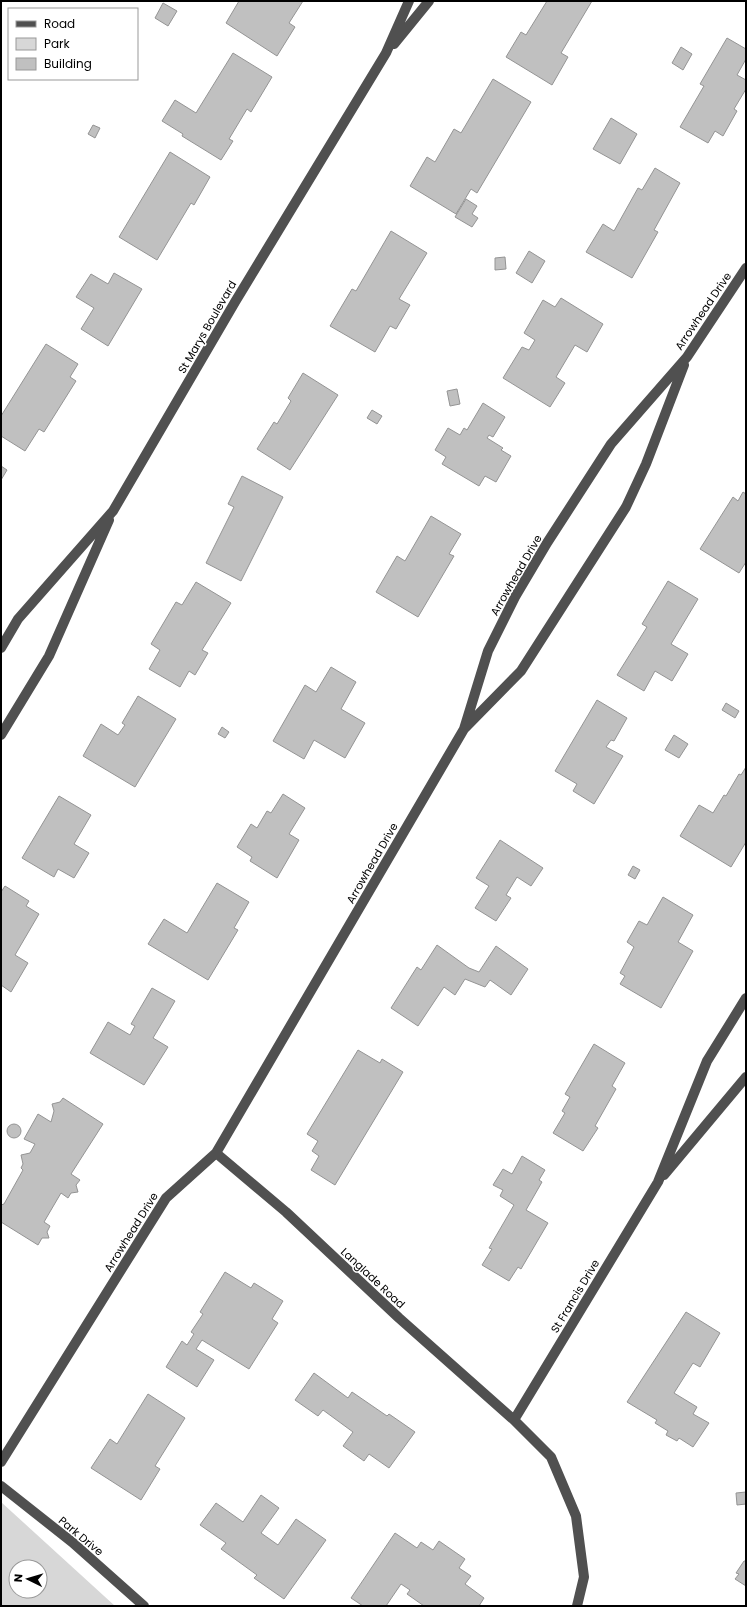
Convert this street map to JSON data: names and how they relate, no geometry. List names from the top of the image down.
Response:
{
  "streets": {
    "street": [
      "Arrowhead Drive",
      "St Marys Boulevard",
      "Langlade Road",
      "St Francis Drive",
      "Park Drive"
    ]
  },
  "crossings": [
    ["Arrowhead Drive", "Langlade Road"],
    ["Langlade Road", "St Francis Drive"]
  ],
  "legend": ["Road", "Park", "Building"],
  "north": "left"
}
